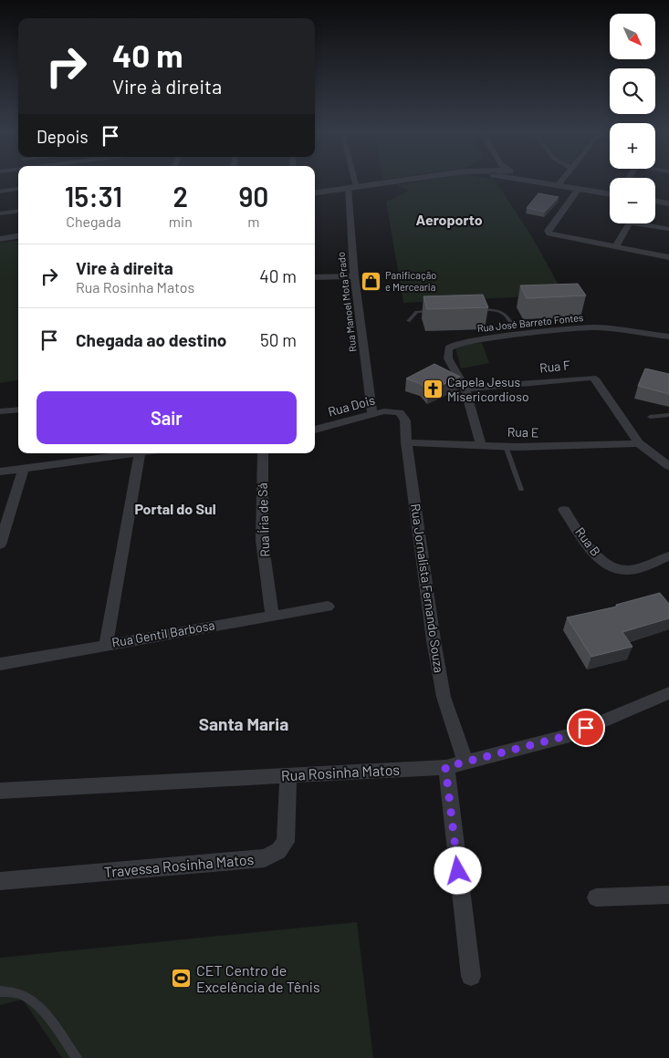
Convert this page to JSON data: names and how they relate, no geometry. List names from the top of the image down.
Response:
{
  "streets": {
    "street": [
      "Rua Manoel Mota Prado",
      "Rua José Barreto Fontes",
      "Rua F",
      "Rua Dois",
      "Rua E",
      "Rua Íria de Sá",
      "Rua B",
      "Rua Jornalista Fernando Souza",
      "Rua Gentil Barbosa",
      "Rua Rosinha Matos",
      "Travessa Rosinha Matos"
    ]
  },
  "crossings": [
    ["Rua Manoel Mota Prado", "Rua Dois"],
    ["Rua F", "Rua E"],
    ["Rua Dois", "Rua Jornalista Fernando Souza"],
    ["Rua E", "Rua Jornalista Fernando Souza"],
    ["Rua Íria de Sá", "Rua Gentil Barbosa"],
    ["Rua Jornalista Fernando Souza", "Rua Rosinha Matos"],
    ["Rua Rosinha Matos", "Travessa Rosinha Matos"]
  ],
  "districts": ["Aeroporto", "Portal do Sul", "Santa Maria"],
  "places": {
    "shop": ["Panificação e Mercearia"],
    "church": ["Capela Jesus Misericordioso"],
    "sports": ["CET Centro de Excelência de Tênis"]
  },
  "north": "bottom right",
  "page": {
    "map_buttons": ["+", "−"],
    "turn": ["40 m", "Vire à direita"],
    "then": "Depois",
    "eta": [
      "15:31",
      "Chegada",
      "2",
      "min",
      "90",
      "m"
    ],
    "list": [
      {
        "name": "Vire à direita",
        "note": "Rua Rosinha Matos",
        "value": "40 m"
      },
      {
        "name": "Chegada ao destino",
        "value": "50 m"
      }
    ],
    "buttons": "Sair"
  }
}
